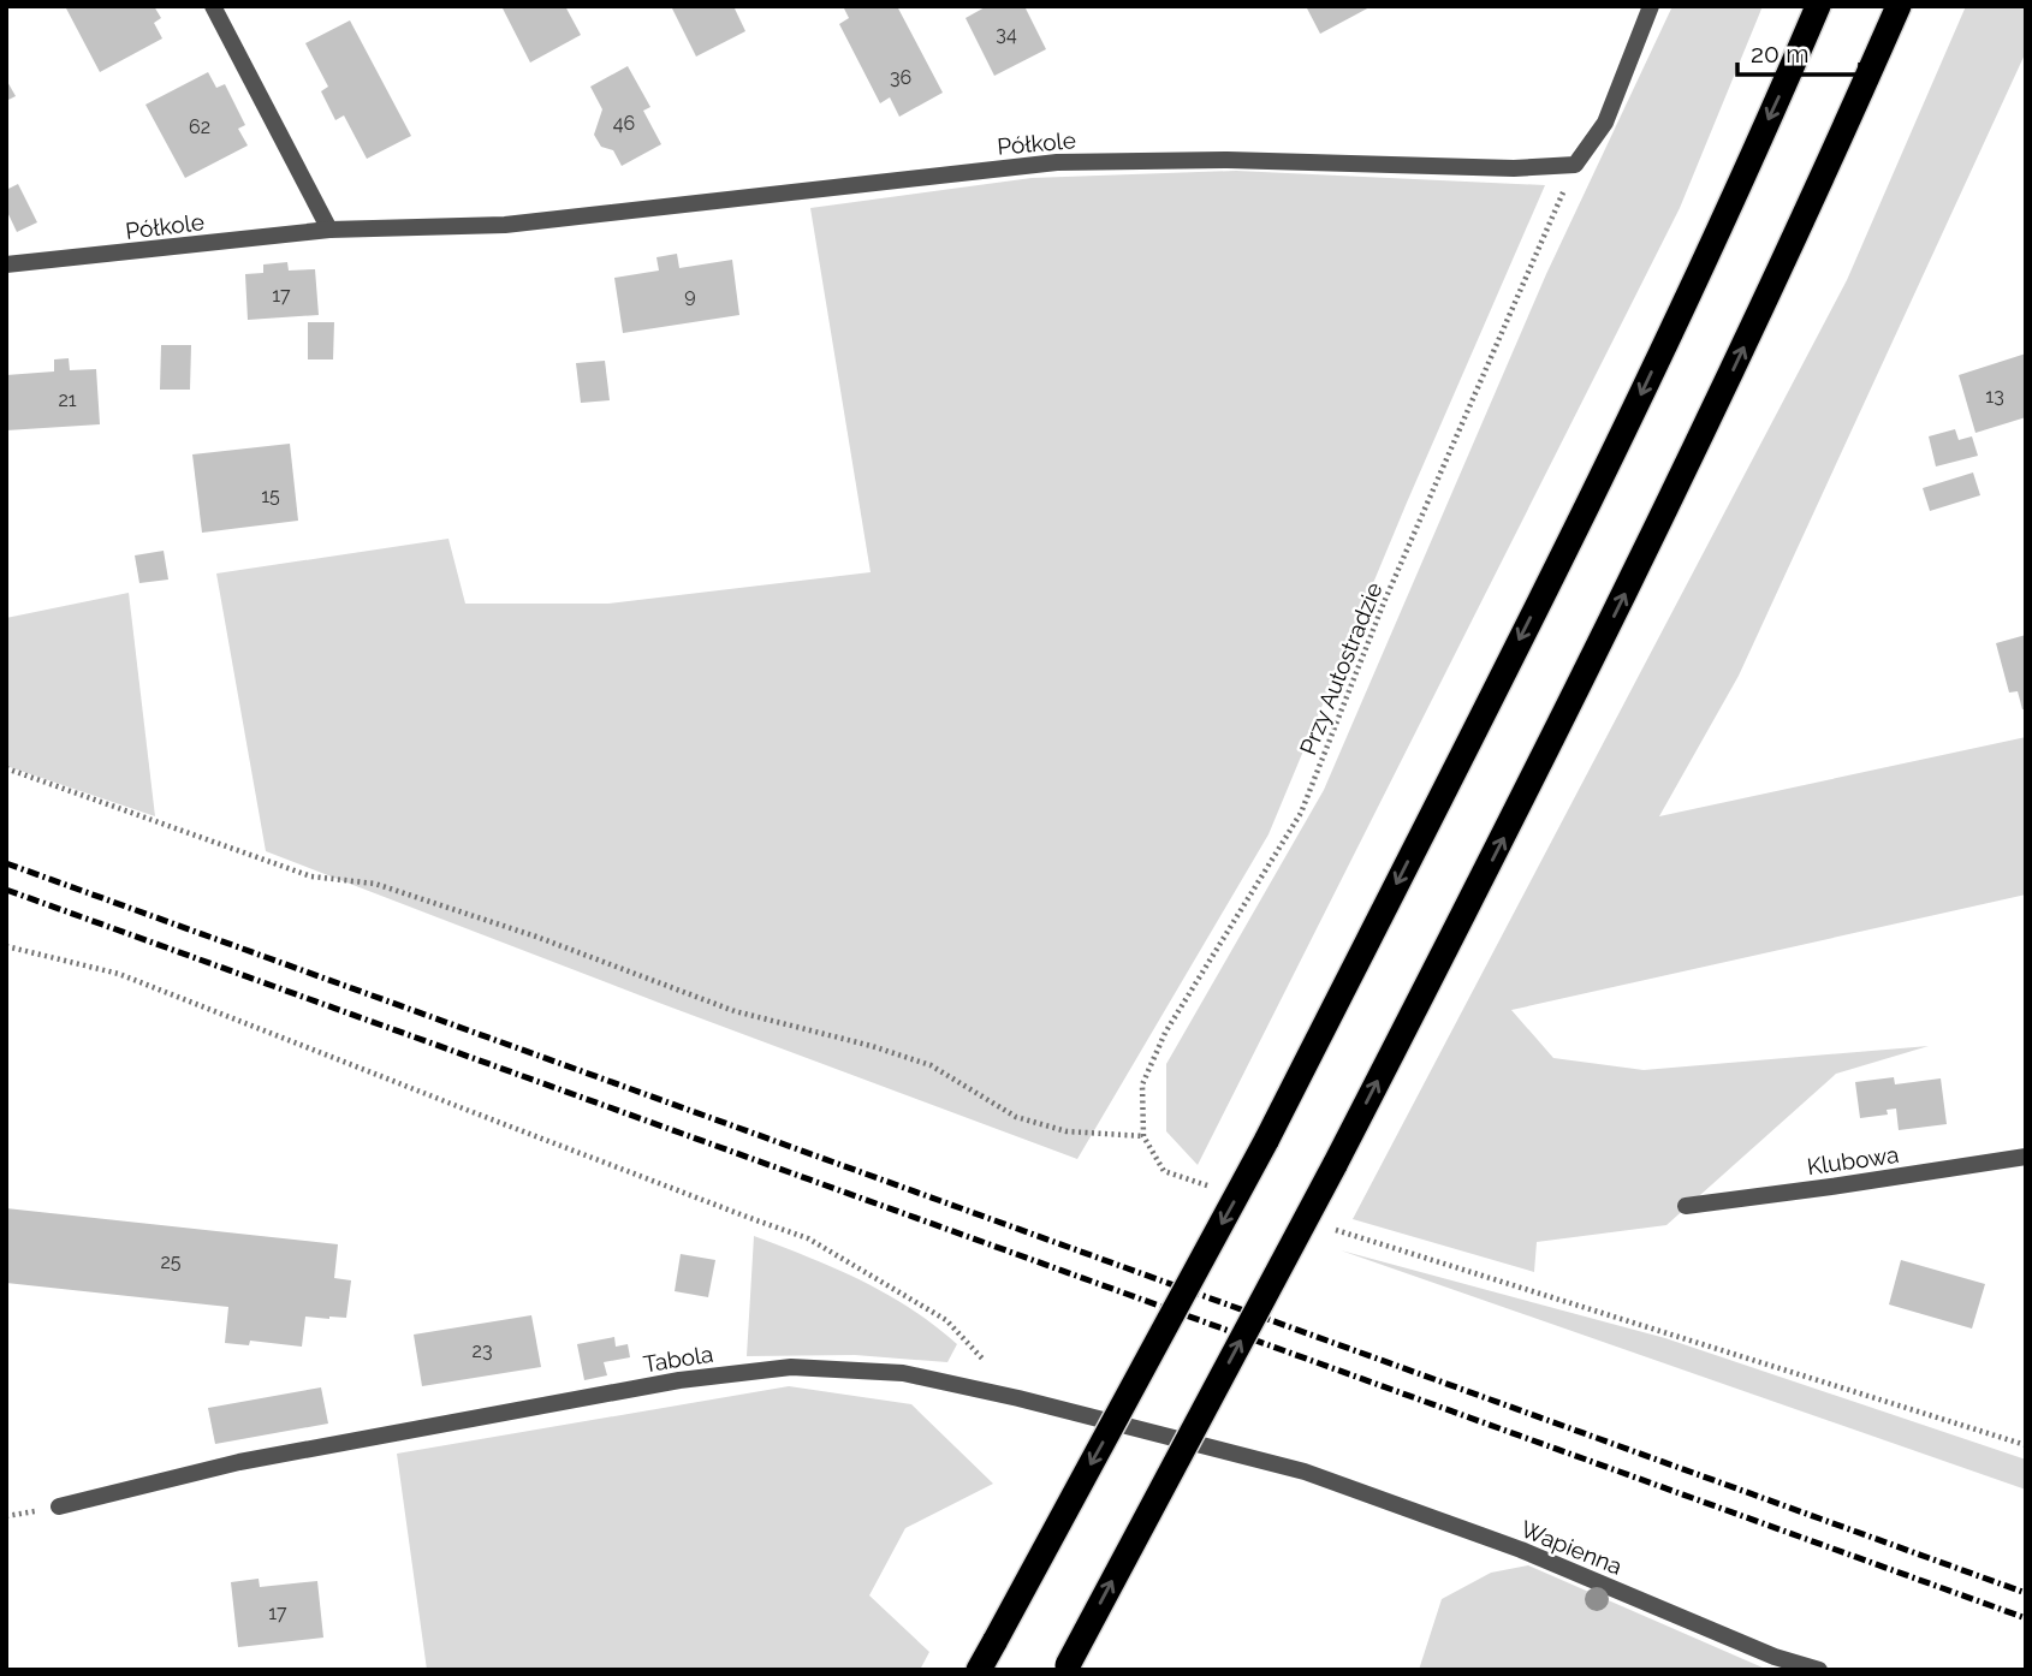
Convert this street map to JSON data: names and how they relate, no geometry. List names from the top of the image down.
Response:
{
  "streets": {
    "street": [
      "Półkole",
      "Klubowa",
      "Tabola",
      "Wapienna"
    ],
    "path": ["Przy Autostradzie"]
  },
  "crossings": [
    ["Półkole", "Przy Autostradzie"],
    ["Tabola", "Wapienna"]
  ],
  "house_numbers": [
    "34",
    "36",
    "46",
    "62",
    "17",
    "9",
    "13",
    "21",
    "15",
    "25",
    "23",
    "17"
  ],
  "scale_bar": "20 m"
}
